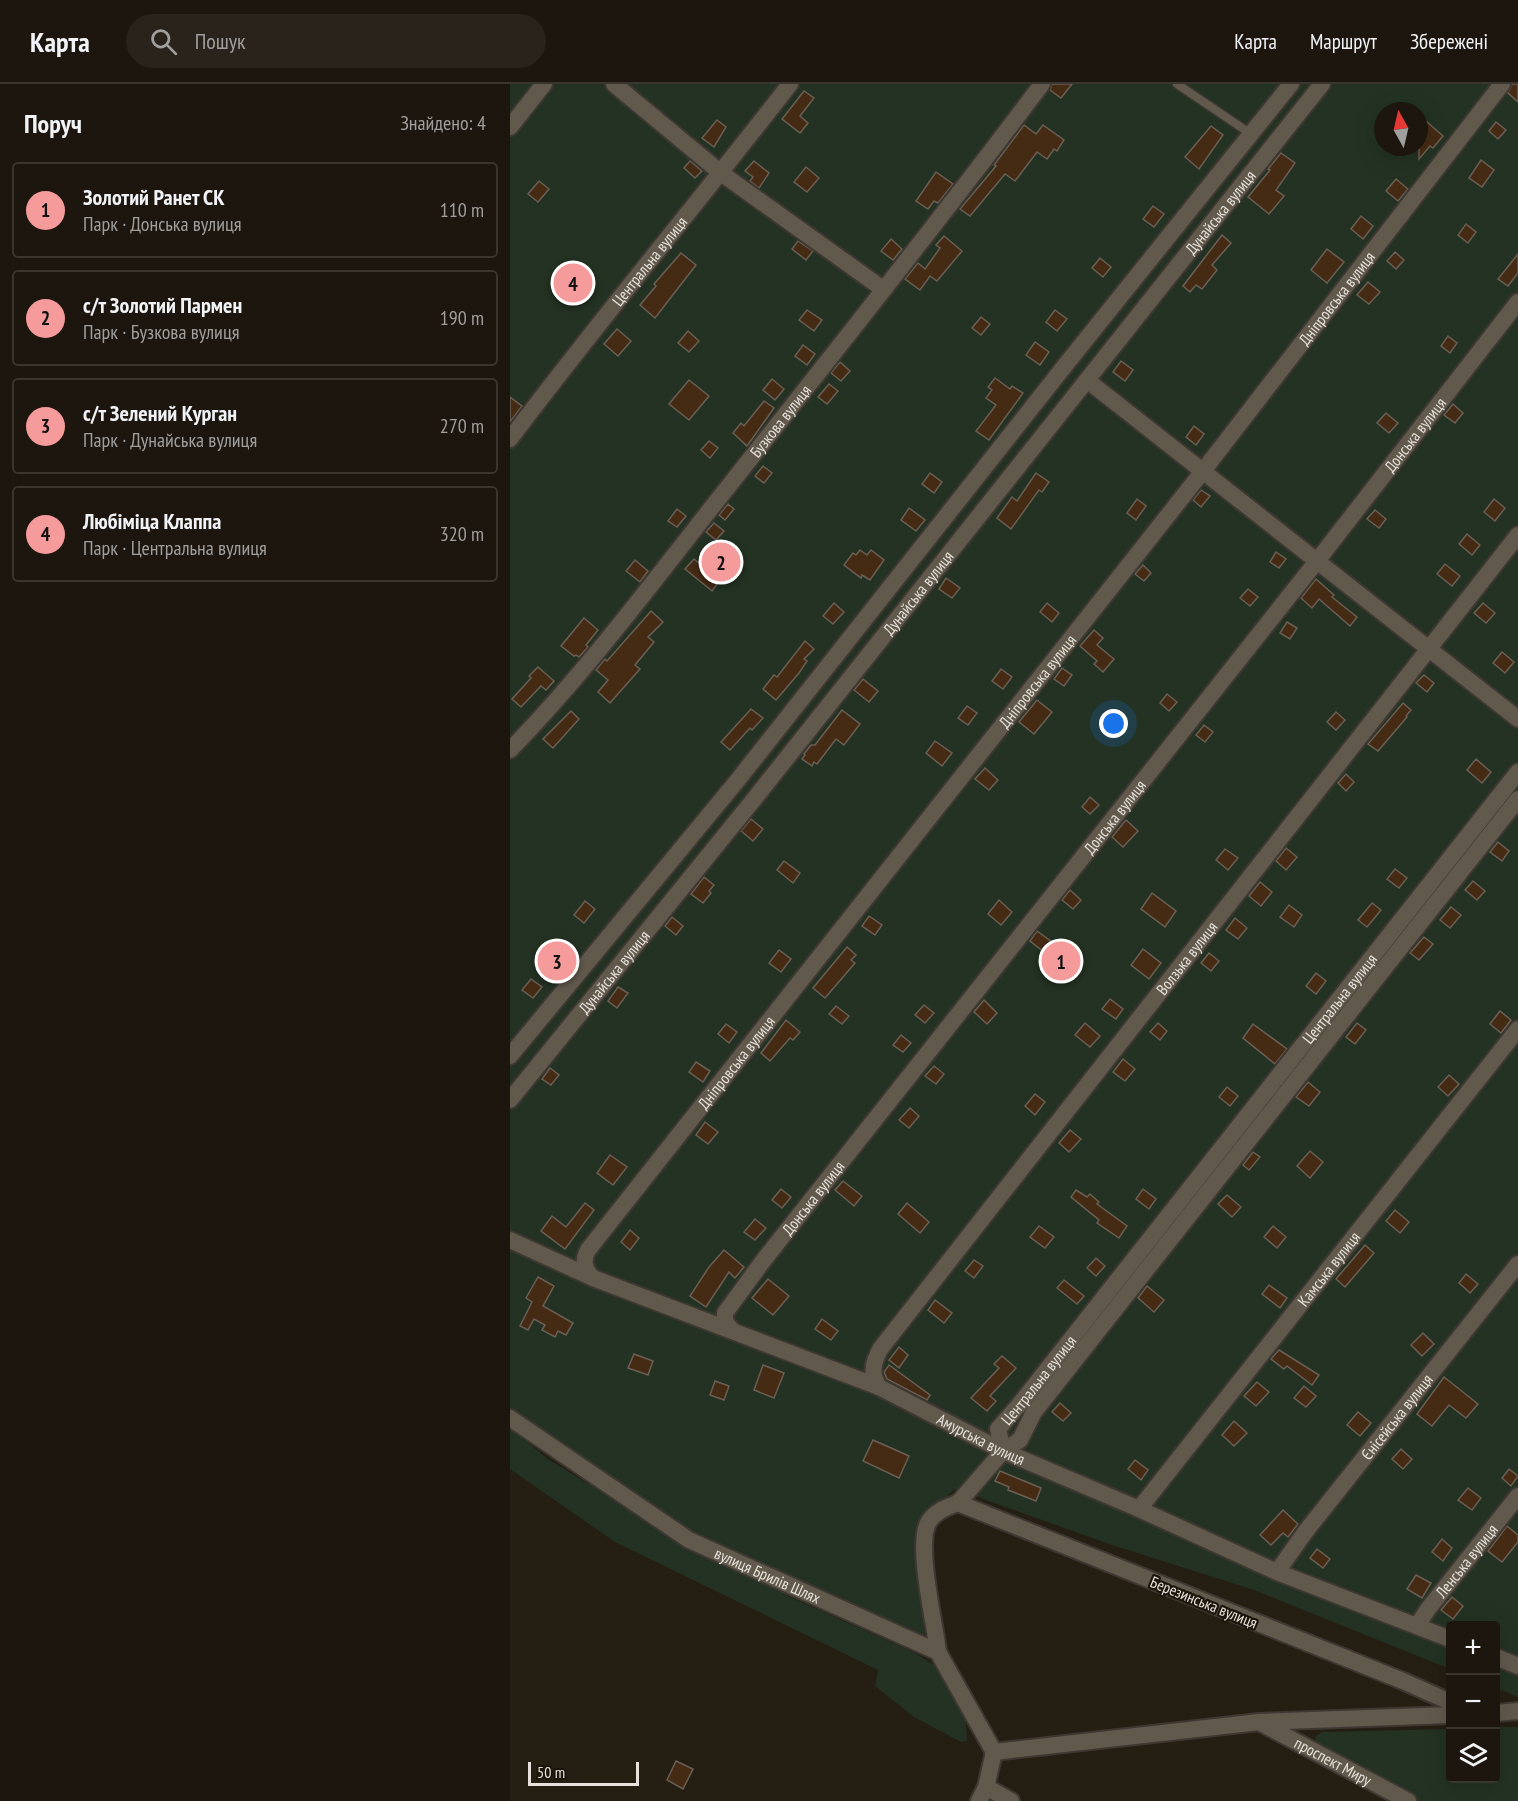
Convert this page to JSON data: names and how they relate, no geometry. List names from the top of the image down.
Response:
{
  "streets": {
    "street": [
      "Дунайська вулиця",
      "Центральна вулиця",
      "Дніпровська вулиця",
      "Бузкова вулиця",
      "Донська вулиця",
      "Волзька вулиця",
      "Камська вулиця",
      "Єнісейська вулиця",
      "Амурська вулиця",
      "Ленська вулиця",
      "вулиця Брилів Шлях",
      "Березинська вулиця",
      "проспект Миру"
    ]
  },
  "crossings": [
    ["Центральна вулиця", "Амурська вулиця"],
    ["Дніпровська вулиця", "Амурська вулиця"],
    ["Донська вулиця", "Амурська вулиця"],
    ["Волзька вулиця", "Амурська вулиця"],
    ["Камська вулиця", "Амурська вулиця"],
    ["Єнісейська вулиця", "Амурська вулиця"],
    ["Амурська вулиця", "Ленська вулиця"]
  ],
  "scale_bar": "50 m",
  "north": "top",
  "page": {
    "header": "Карта",
    "search": "Пошук",
    "nav": ["Карта", "Маршрут", "Збережені"],
    "heading": ["Поруч", "Знайдено: 4"],
    "list": [
      {
        "mark": "1",
        "name": "Золотий Ранет СК",
        "note": "Парк · Донська вулиця",
        "value": "110 m"
      },
      {
        "mark": "2",
        "name": "с/т Золотий Пармен",
        "note": "Парк · Бузкова вулиця",
        "value": "190 m"
      },
      {
        "mark": "3",
        "name": "с/т Зелений Курган",
        "note": "Парк · Дунайська вулиця",
        "value": "270 m"
      },
      {
        "mark": "4",
        "name": "Любіміца Клаппа",
        "note": "Парк · Центральна вулиця",
        "value": "320 m"
      }
    ],
    "pins": [
      "4",
      "2",
      "1",
      "3"
    ],
    "map_buttons": ["+", "−"],
    "scale": "50 m"
  }
}
